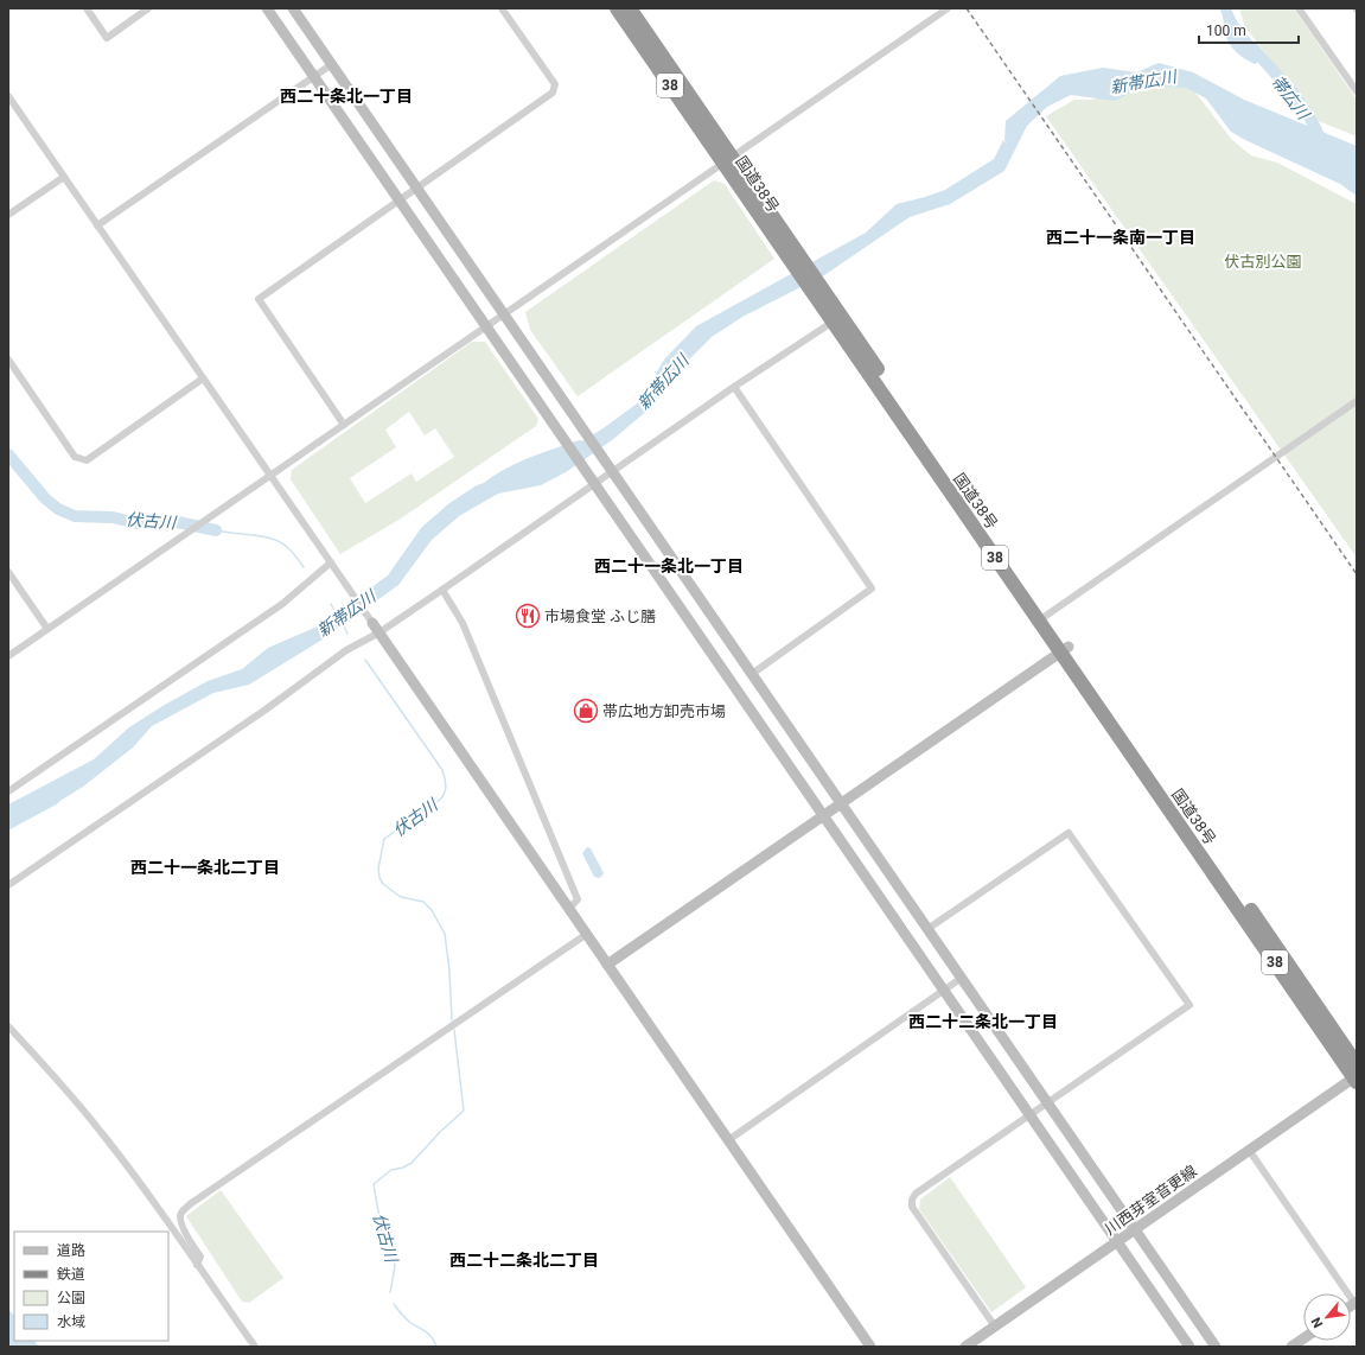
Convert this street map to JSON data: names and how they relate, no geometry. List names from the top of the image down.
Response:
{
  "streets": {
    "highway": ["38", "国道38号"],
    "street": ["川西芽室音更線"]
  },
  "crossings": [
    ["国道38号", "川西芽室音更線"]
  ],
  "districts": [
    "西二十条北一丁目",
    "西二十一条南一丁目",
    "西二十一条北一丁目",
    "西二十一条北二丁目",
    "西二十二条北一丁目",
    "西二十二条北二丁目"
  ],
  "water": ["新帯広川", "帯広川", "伏古川"],
  "parks": ["伏古別公園"],
  "places": {
    "restaurant": ["市場食堂 ふじ膳"],
    "shop": ["帯広地方卸売市場"]
  },
  "legend": [
    "道路",
    "鉄道",
    "公園",
    "水域"
  ],
  "scale_bar": "100 m",
  "north": "bottom left"
}
